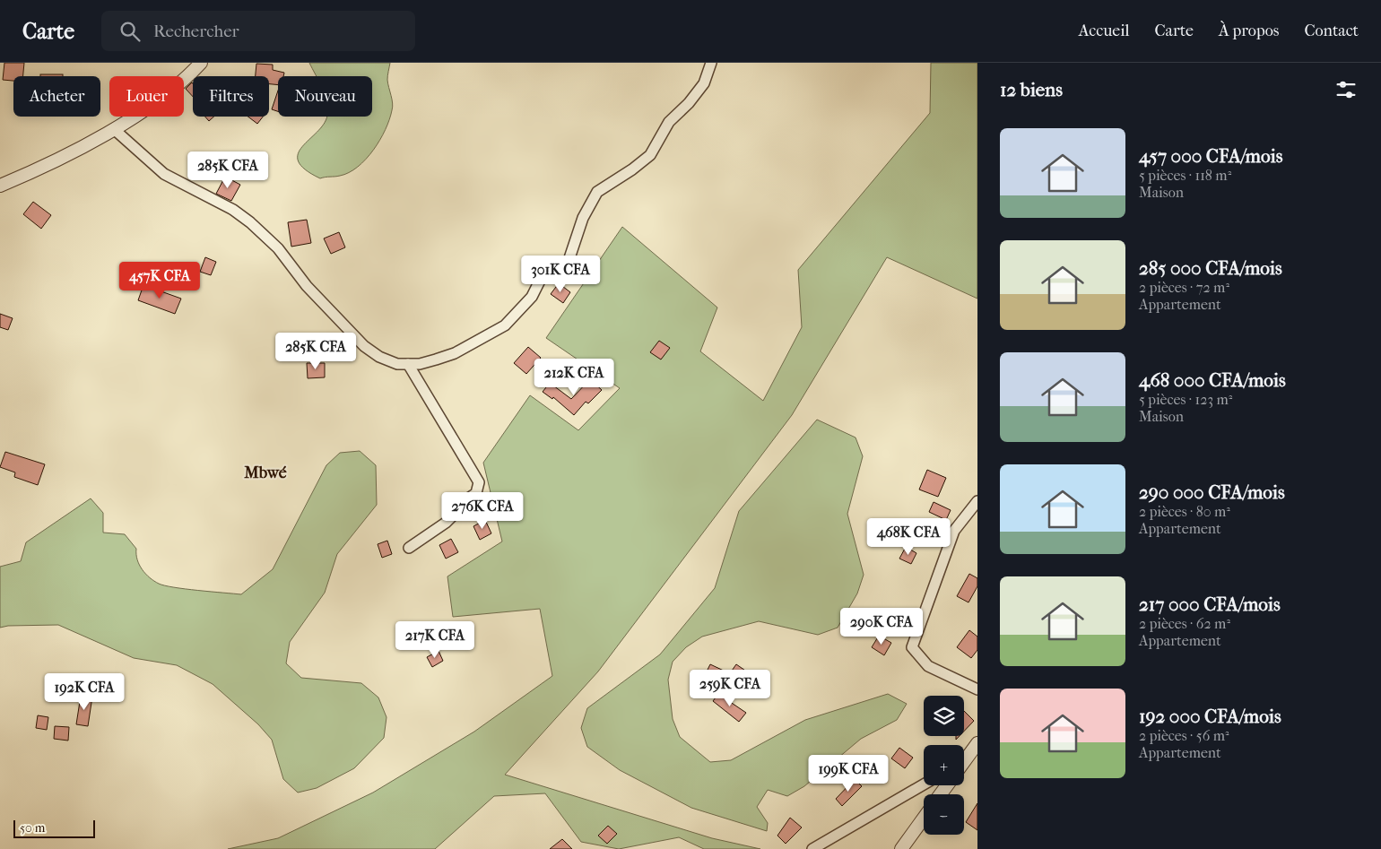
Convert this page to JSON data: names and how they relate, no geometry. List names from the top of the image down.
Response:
{
  "districts": ["Mbwé"],
  "scale_bar": "50 m",
  "page": {
    "header": "Carte",
    "search": "Rechercher",
    "nav": [
      "Accueil",
      "Carte",
      "À propos",
      "Contact"
    ],
    "heading": "12 biens",
    "chip": [
      "Acheter",
      "Louer",
      "Filtres",
      "Nouveau"
    ],
    "list": [
      {
        "name": "457 000 CFA/mois",
        "note": "5 pièces · 118 m² · Maison"
      },
      {
        "name": "285 000 CFA/mois",
        "note": "2 pièces · 72 m² · Appartement"
      },
      {
        "name": "468 000 CFA/mois",
        "note": "5 pièces · 123 m² · Maison"
      },
      {
        "name": "290 000 CFA/mois",
        "note": "2 pièces · 80 m² · Appartement"
      },
      {
        "name": "217 000 CFA/mois",
        "note": "2 pièces · 62 m² · Appartement"
      },
      {
        "name": "192 000 CFA/mois",
        "note": "2 pièces · 56 m² · Appartement"
      }
    ],
    "price": [
      "285K CFA",
      "301K CFA",
      "457K CFA",
      "285K CFA",
      "212K CFA",
      "276K CFA",
      "468K CFA",
      "290K CFA",
      "217K CFA",
      "259K CFA",
      "192K CFA",
      "199K CFA"
    ],
    "map_buttons": ["+", "−"],
    "scale": "50 m"
  }
}
